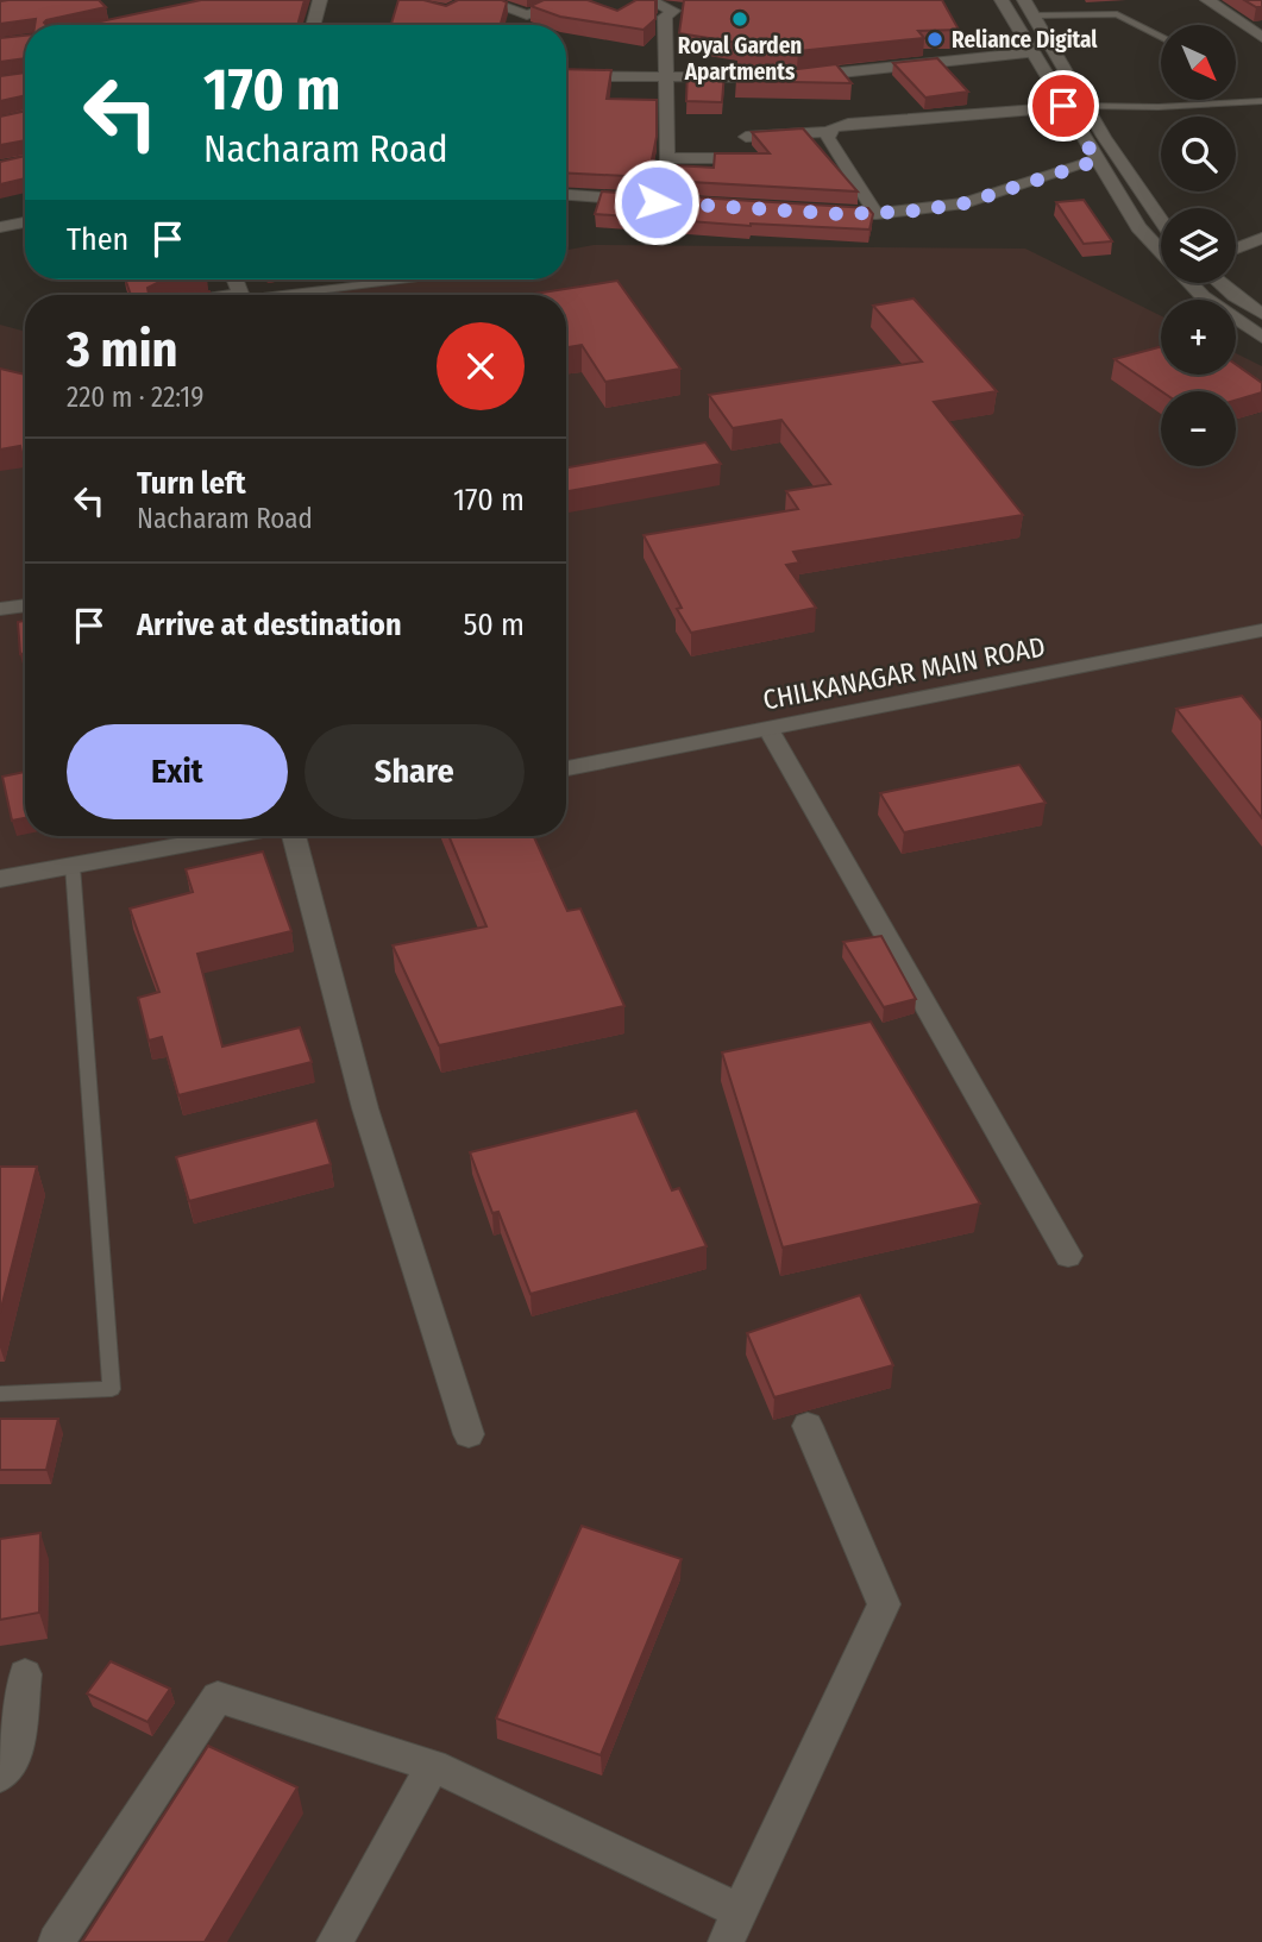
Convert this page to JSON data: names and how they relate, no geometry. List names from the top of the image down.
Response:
{
  "streets": {
    "street": ["CHILKANAGAR MAIN ROAD"]
  },
  "places": ["Royal Garden Apartments", "Reliance Digital"],
  "north": "bottom right",
  "page": {
    "map_buttons": ["+", "−"],
    "turn": ["170 m", "Nacharam Road"],
    "then": "Then",
    "heading": ["3 min", "220 m · 22:19"],
    "list": [
      {
        "name": "Turn left",
        "note": "Nacharam Road",
        "value": "170 m"
      },
      {
        "name": "Arrive at destination",
        "value": "50 m"
      }
    ],
    "buttons": ["Exit", "Share"]
  }
}
